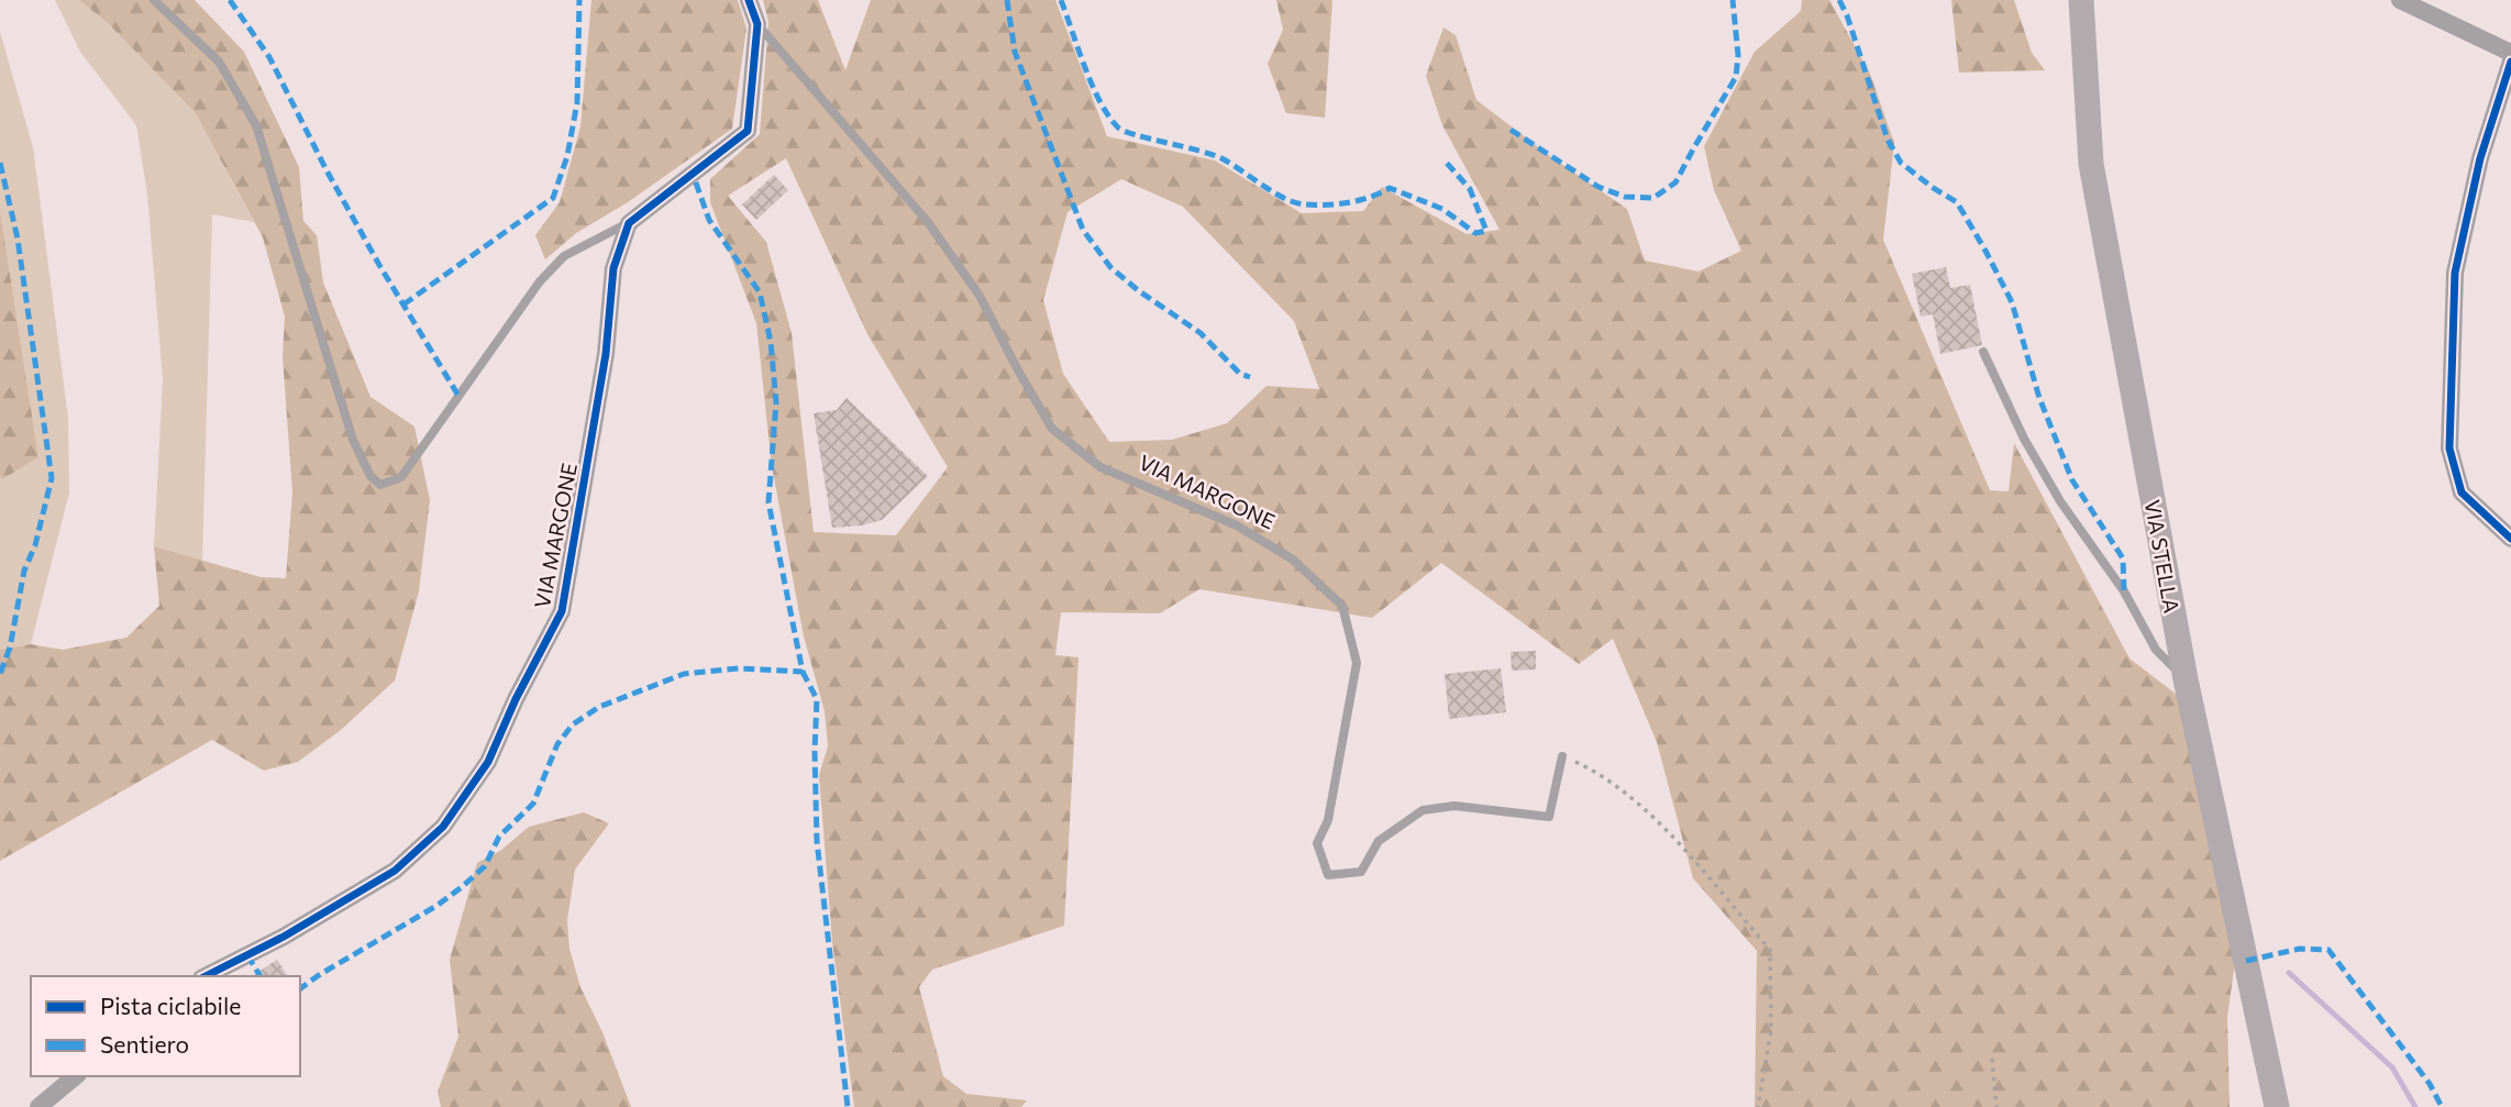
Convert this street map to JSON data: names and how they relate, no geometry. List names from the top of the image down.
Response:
{
  "streets": {
    "main road": ["VIA STELLA"],
    "street": ["VIA MARGONE"]
  },
  "legend": ["Pista ciclabile", "Sentiero"]
}
